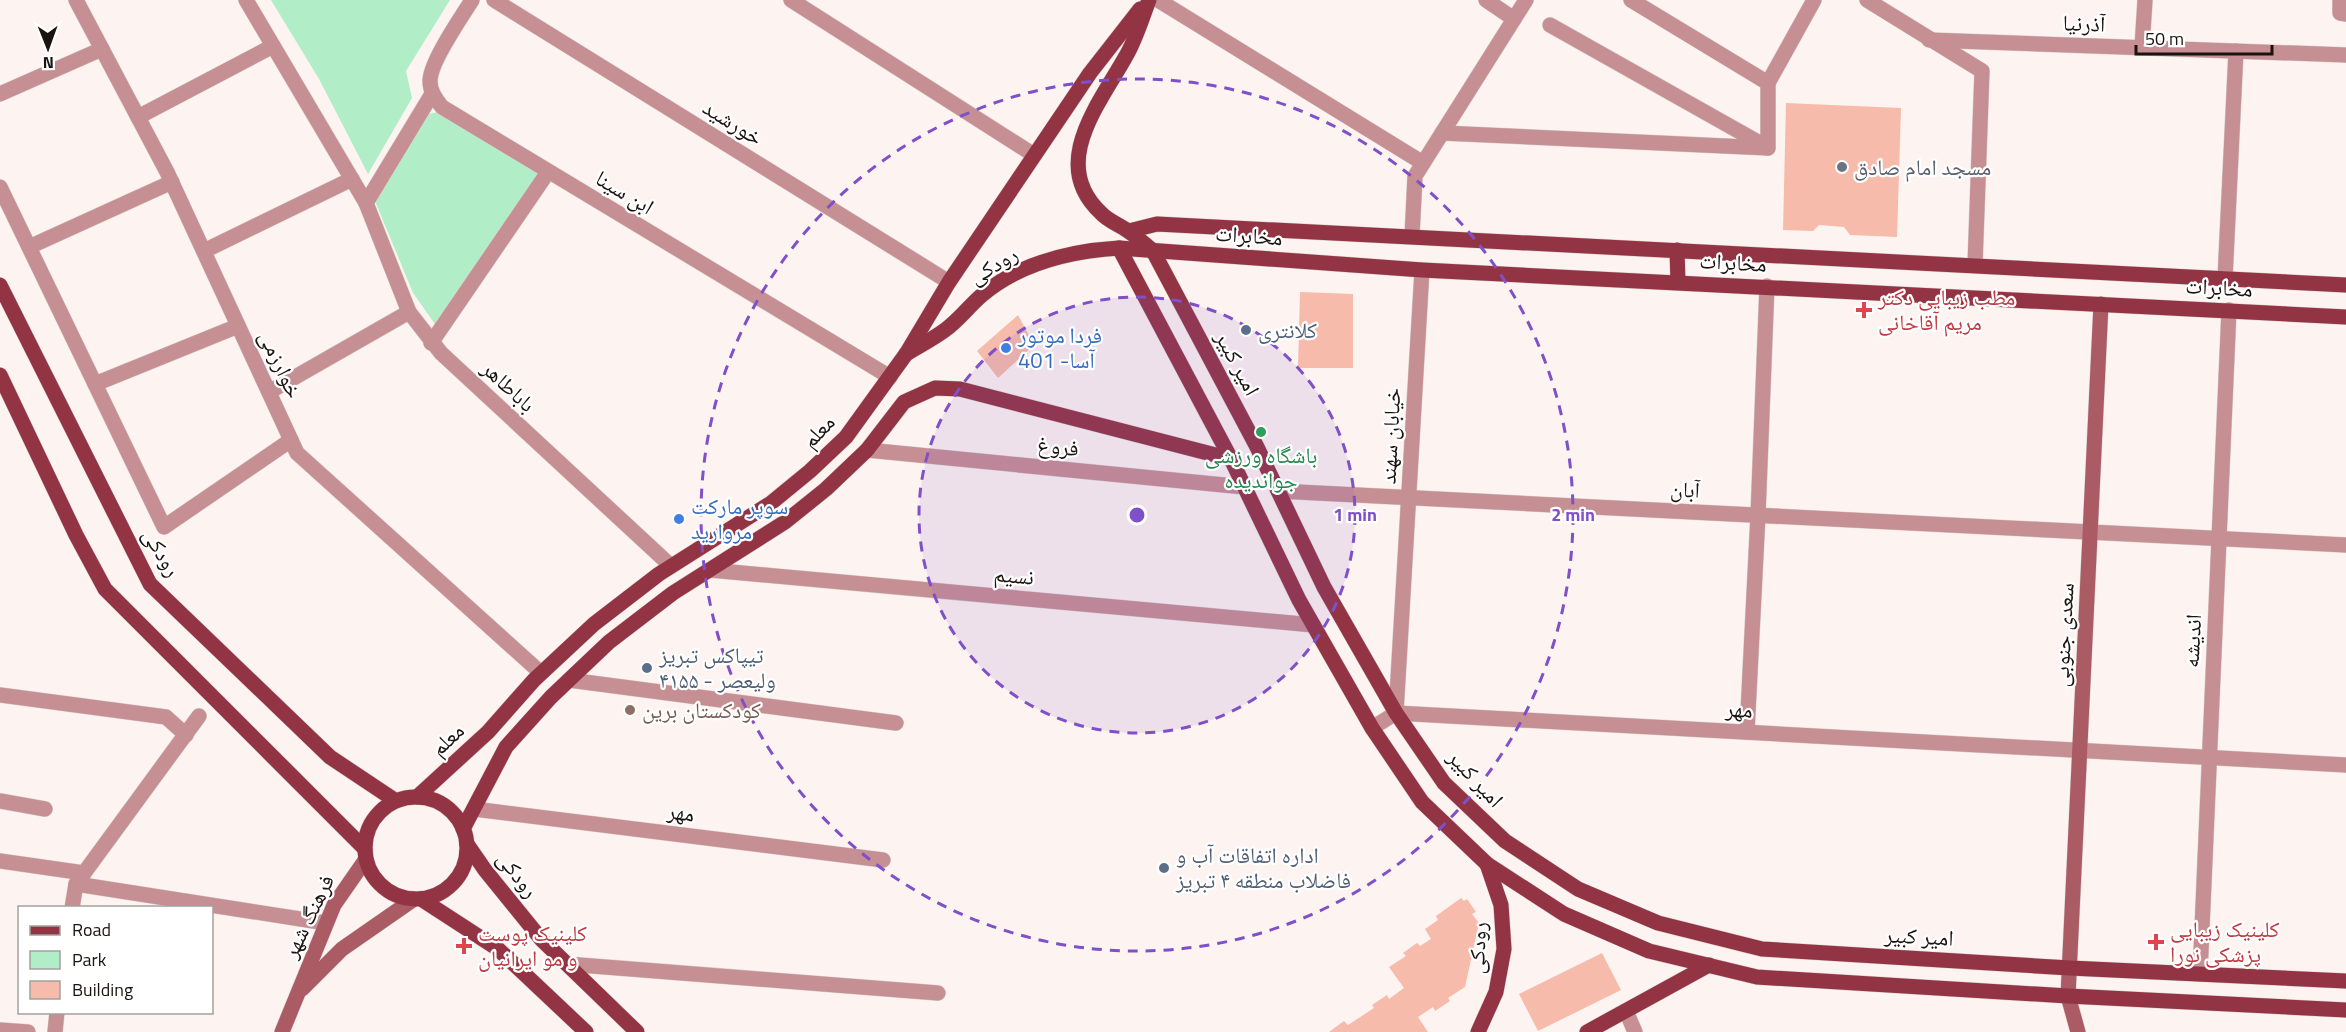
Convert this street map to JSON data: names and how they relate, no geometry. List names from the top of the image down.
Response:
{
  "streets": {
    "main road": [
      "مخابرات",
      "رودکی",
      "امیر کبیر",
      "معلم",
      "سعدى جنوبی",
      "رودکى",
      "فرهنگ شهر"
    ],
    "street": [
      "آذرنیا",
      "خورشید",
      "ابن سینا",
      "خوارزمی",
      "باباطاهر",
      "خیابان سهند",
      "فروغ",
      "آبان",
      "نسیم",
      "اندیشه",
      "مهر"
    ]
  },
  "crossings": [
    ["خورشید", "معلم"],
    ["ابن سینا", "معلم"],
    ["مخابرات", "رودکی"],
    ["مخابرات", "امیر کبیر"],
    ["مخابرات", "خیابان سهند"],
    ["مخابرات", "سعدى جنوبی"],
    ["مخابرات", "اندیشه"],
    ["رودکی", "معلم"],
    ["رودکی", "رودکى"],
    ["رودکی", "فرهنگ شهر"],
    ["امیر کبیر", "معلم"],
    ["امیر کبیر", "خیابان سهند"],
    ["امیر کبیر", "آبان"],
    ["امیر کبیر", "سعدى جنوبی"],
    ["امیر کبیر", "اندیشه"],
    ["امیر کبیر", "مهر"],
    ["خوارزمی", "معلم"],
    ["باباطاهر", "معلم"],
    ["معلم", "فروغ"],
    ["معلم", "نسیم"],
    ["معلم", "مهر"],
    ["معلم", "رودکى"],
    ["معلم", "فرهنگ شهر"],
    ["خیابان سهند", "آبان"],
    ["خیابان سهند", "مهر"],
    ["آبان", "سعدى جنوبی"],
    ["آبان", "اندیشه"],
    ["سعدى جنوبی", "مهر"],
    ["اندیشه", "مهر"],
    ["رودکى", "فرهنگ شهر"]
  ],
  "places": {
    "other": [
      "مسجد امام صادق",
      "کلانتری",
      "فردا موتور 401 -آسا",
      "باشگاه ورزشی جواندیده",
      "سوپر مارکت مروارید",
      "تیپاکس تبریز ولیعصر - ۴۱۵۵",
      "کودکستان برین",
      "اداره اتفاقات آب و فاضلاب منطقه ۴ تبریز"
    ],
    "health": ["مطب زیبایی دکتر مریم آقاخانی", "کلینیک زیبایی پزشکی نورا", "کلینیک پوست و مو ایرانیان"]
  },
  "legend": ["Road", "Park", "Building"],
  "scale_bar": "50 m",
  "north": "bottom",
  "rings": ["1 min", "2 min"]
}
